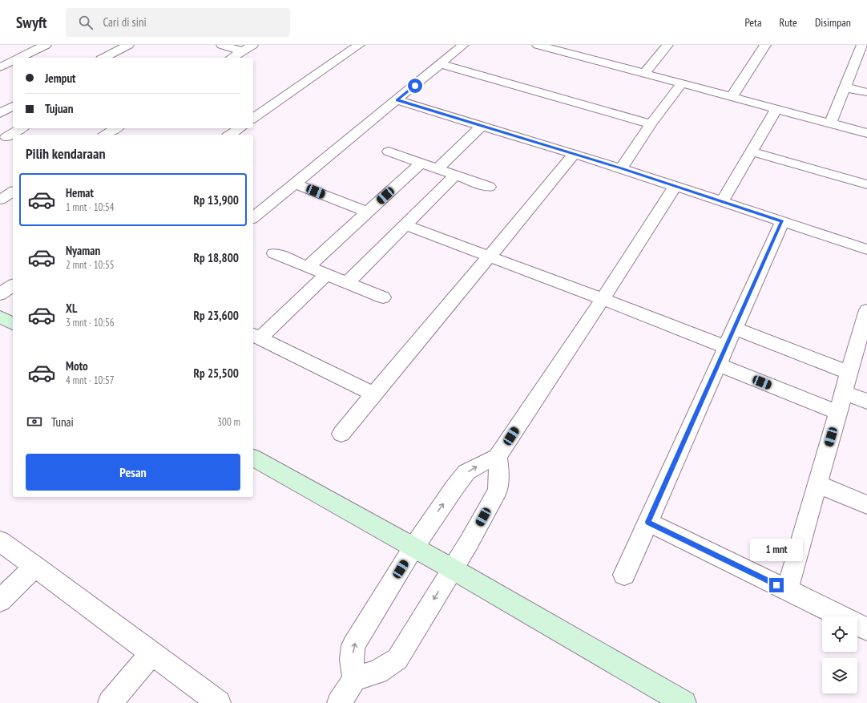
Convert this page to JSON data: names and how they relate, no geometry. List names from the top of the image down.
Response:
{
  "page": {
    "header": "Swyft",
    "search": "Cari di sini",
    "nav": ["Peta", "Rute", "Disimpan"],
    "banner": ["Jemput", "Tujuan"],
    "heading": "Pilih kendaraan",
    "list": [
      {
        "name": "Hemat",
        "note": "1 mnt · 10:54",
        "value": "Rp 13,900"
      },
      {
        "name": "Nyaman",
        "note": "2 mnt · 10:55",
        "value": "Rp 18,800"
      },
      {
        "name": "XL",
        "note": "3 mnt · 10:56",
        "value": "Rp 23,600"
      },
      {
        "name": "Moto",
        "note": "4 mnt · 10:57",
        "value": "Rp 25,500"
      }
    ],
    "pay": ["Tunai", "300 m"],
    "buttons": "Pesan",
    "bubble": "1 mnt"
  }
}
